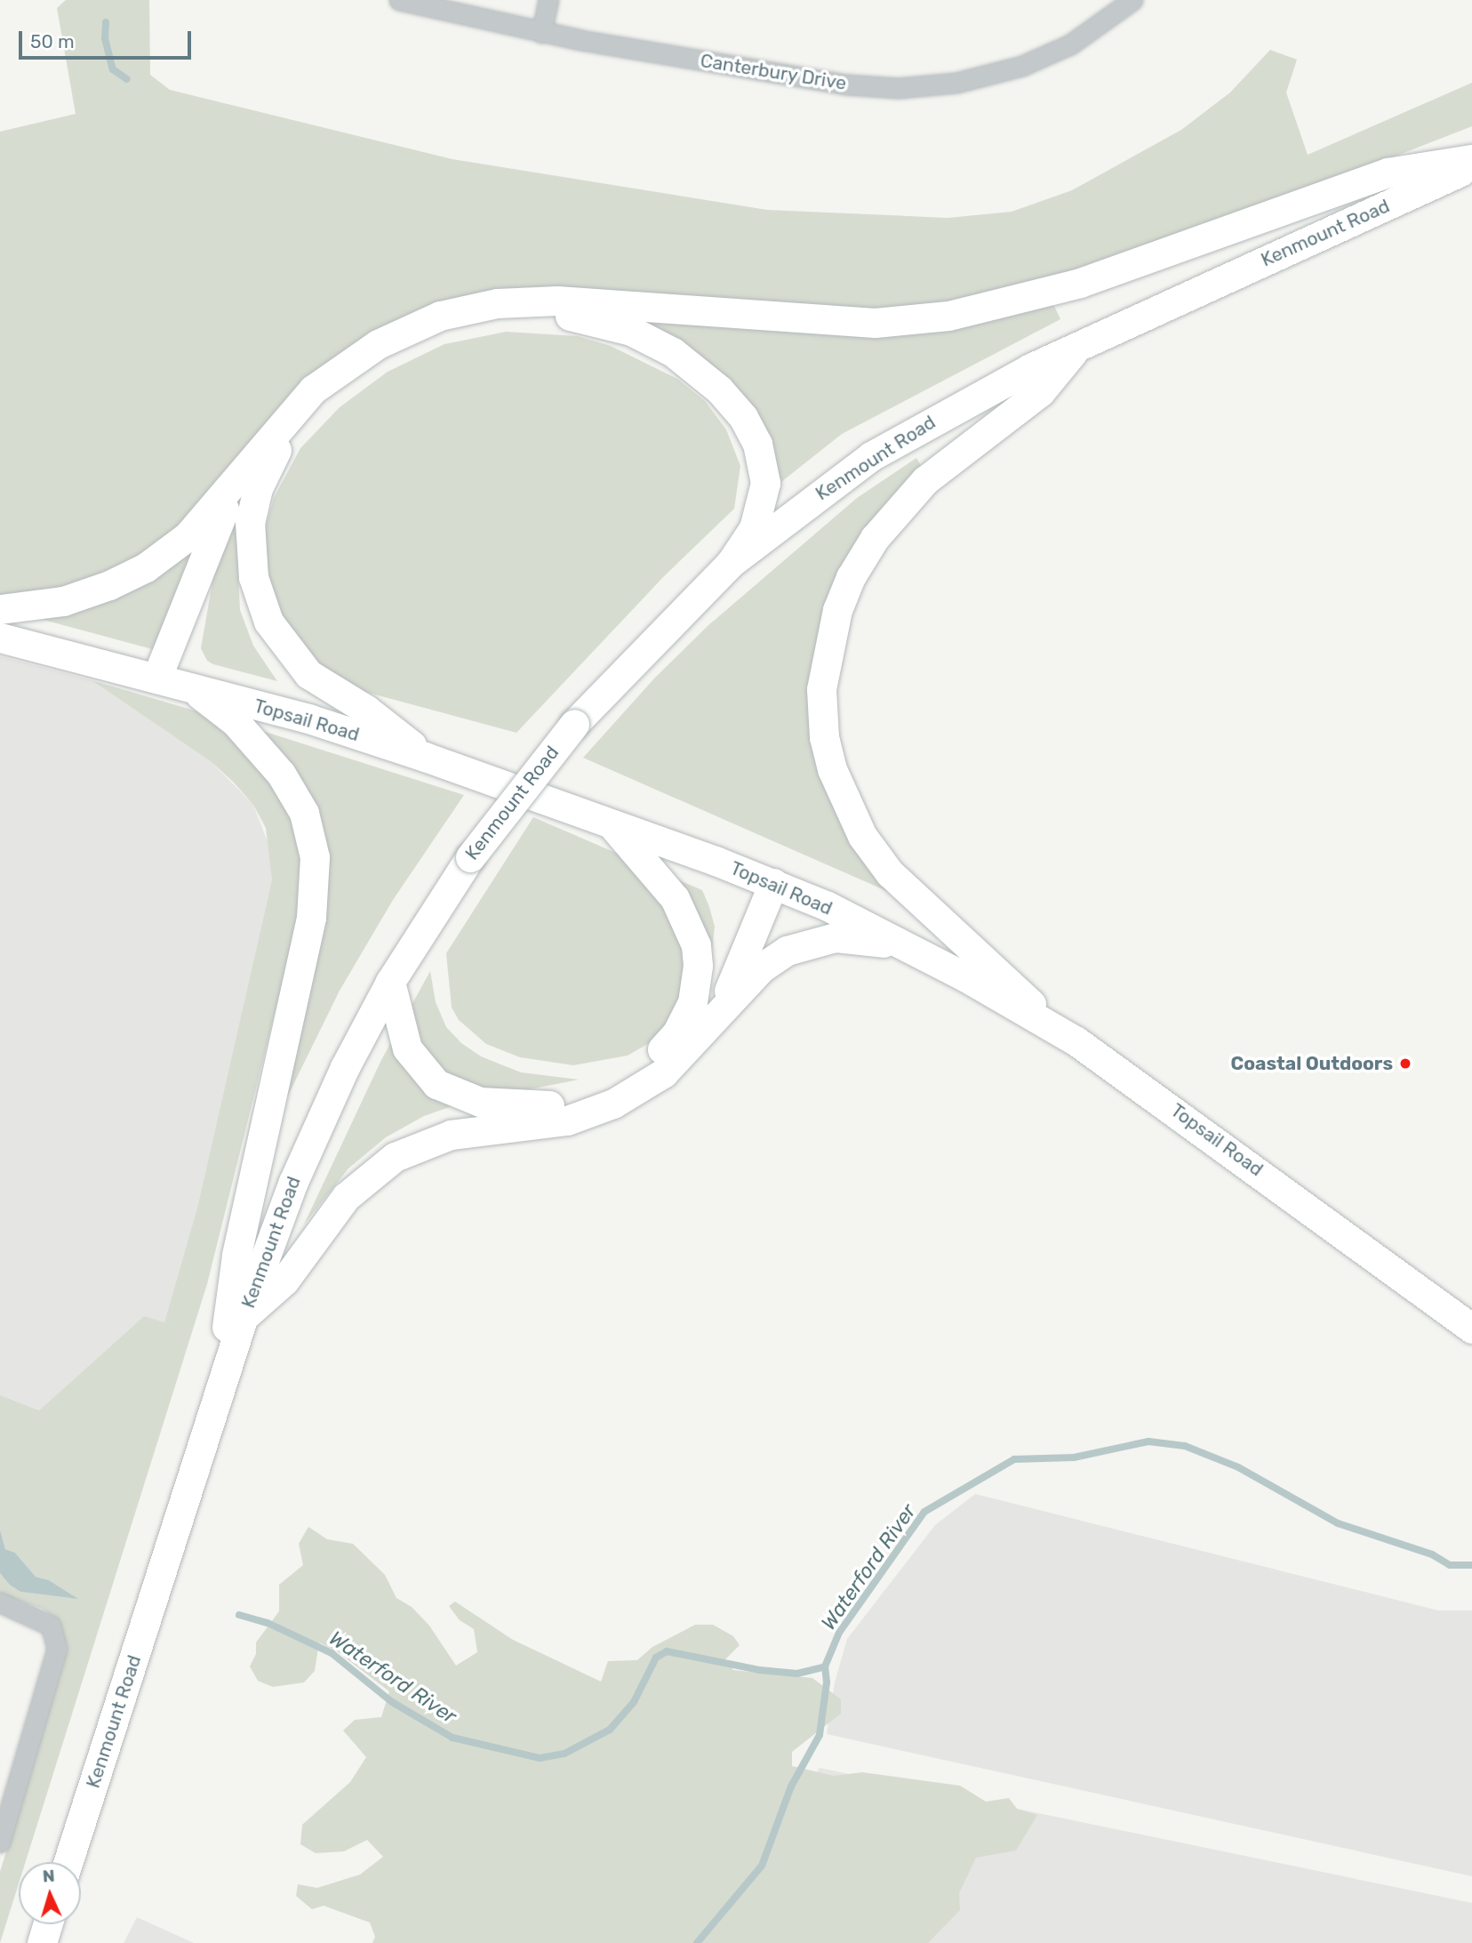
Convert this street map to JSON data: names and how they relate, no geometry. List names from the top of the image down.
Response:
{
  "streets": {
    "main road": ["Kenmount Road", "Topsail Road"],
    "street": ["Canterbury Drive"]
  },
  "water": ["Waterford River"],
  "places": ["Coastal Outdoors"],
  "scale_bar": "50 m",
  "north": "top"
}
